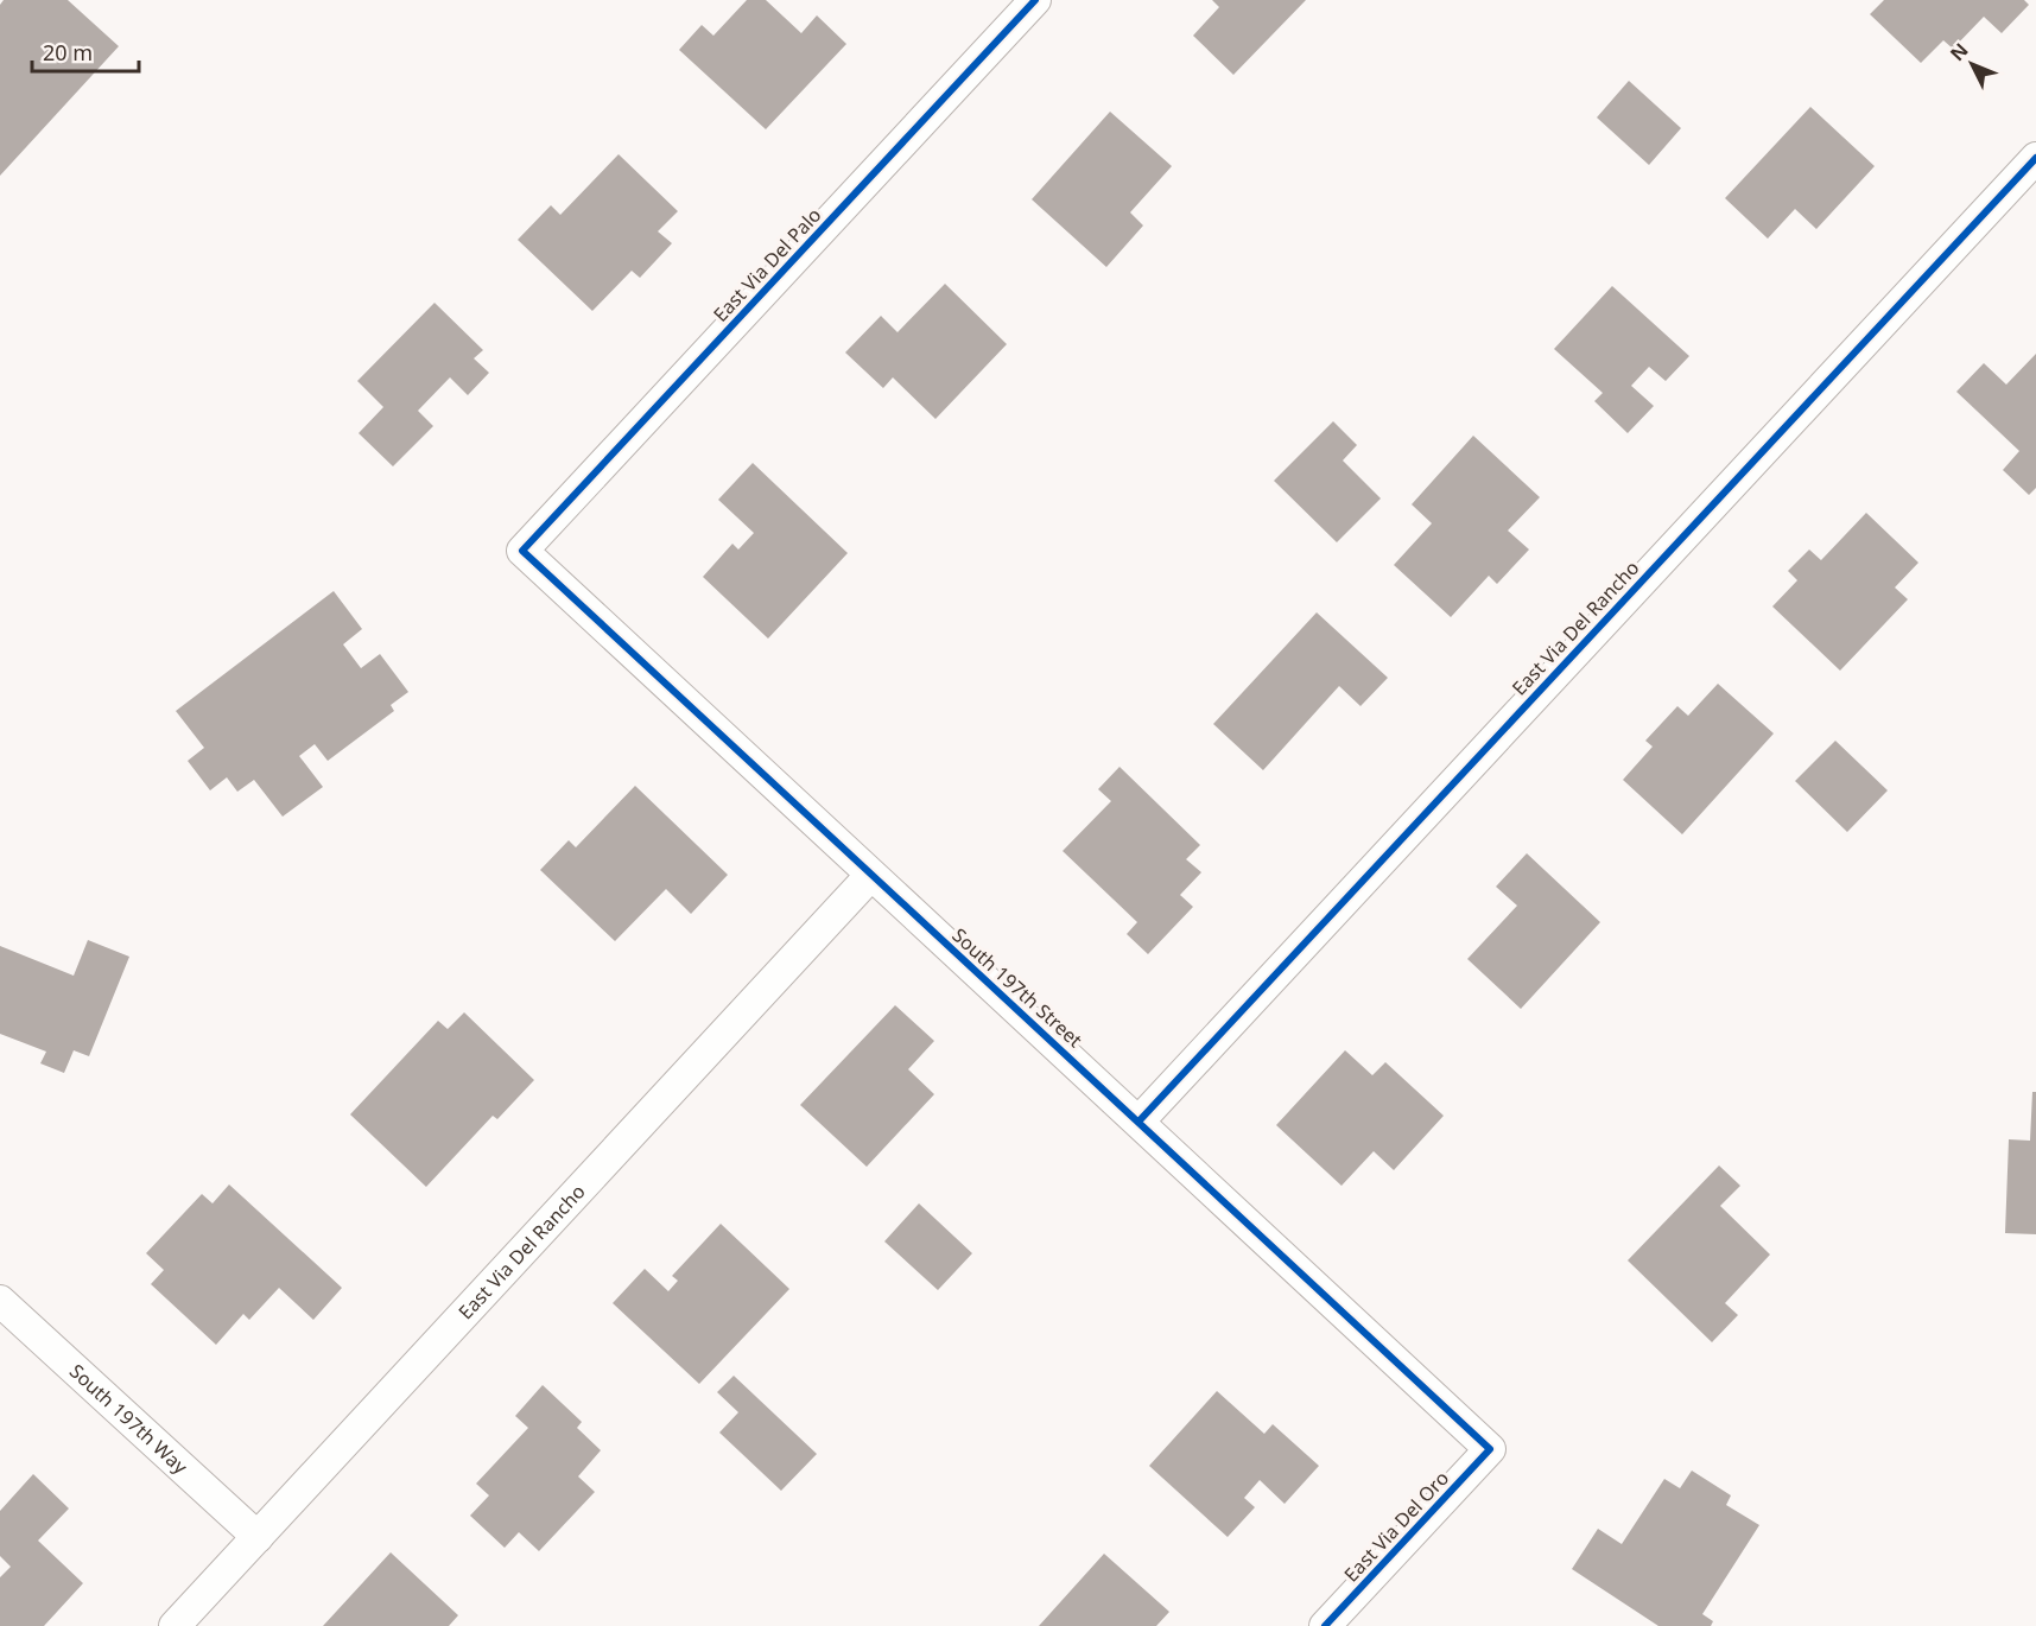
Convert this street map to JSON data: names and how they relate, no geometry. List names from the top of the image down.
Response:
{
  "streets": {
    "street": [
      "East Via Del Palo",
      "East Via Del Rancho",
      "South 197th Street",
      "South 197th Way",
      "East Via Del Oro"
    ]
  },
  "crossings": [
    ["East Via Del Palo", "South 197th Street"],
    ["East Via Del Rancho", "South 197th Street"],
    ["East Via Del Rancho", "South 197th Way"],
    ["South 197th Street", "East Via Del Oro"]
  ],
  "scale_bar": "20 m",
  "north": "top left"
}
